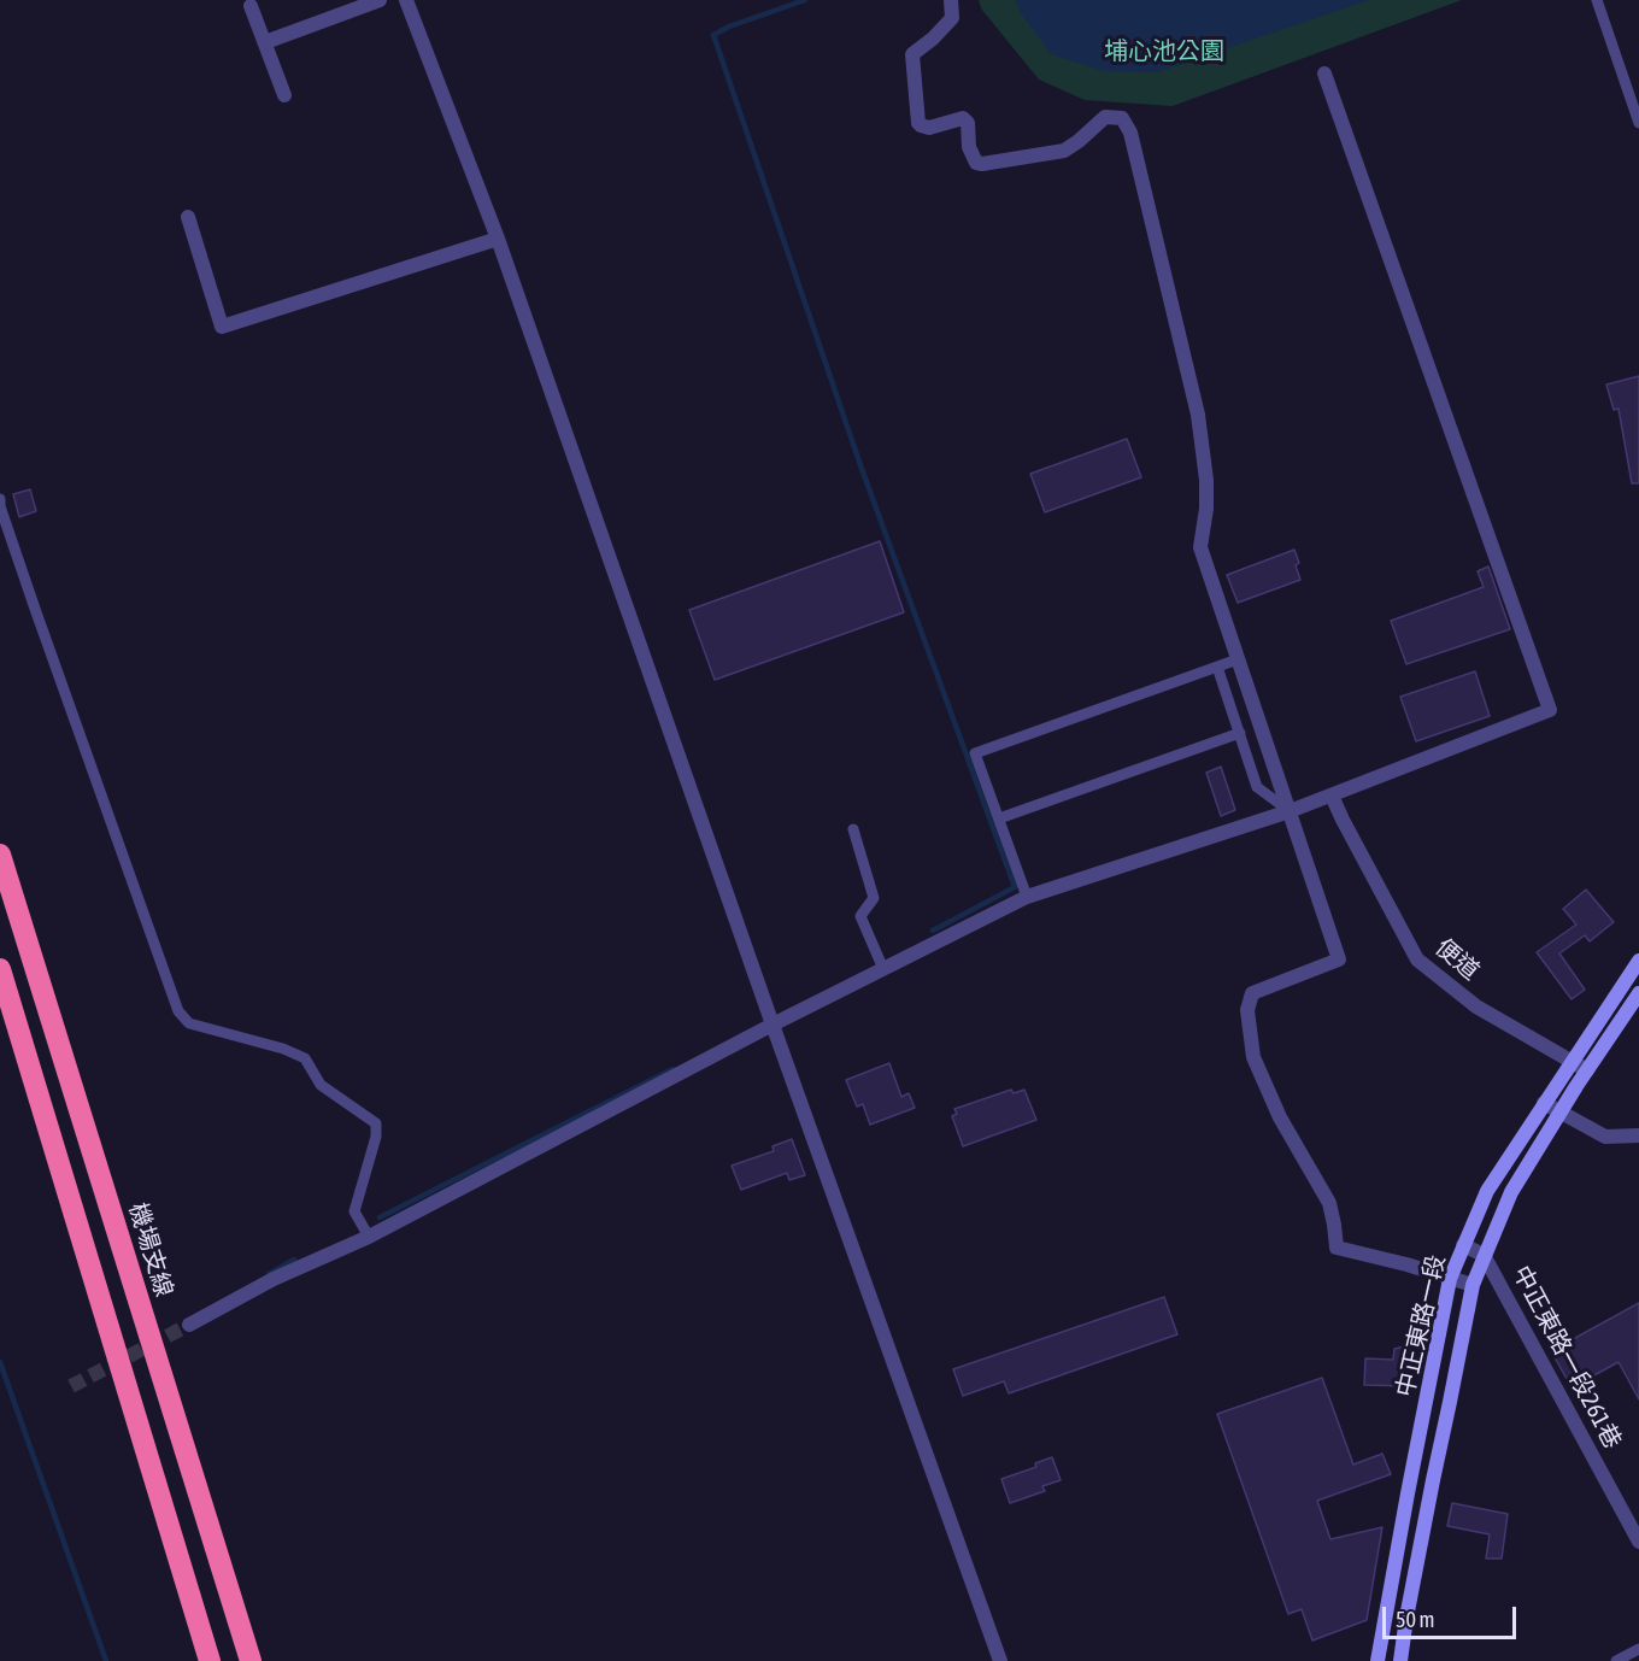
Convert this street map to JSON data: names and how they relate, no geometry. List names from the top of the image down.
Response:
{
  "streets": {
    "highway": ["機場支線"],
    "main road": ["中正東路一段"],
    "street": ["便道", "中正東路一段261巷"]
  },
  "crossings": [
    ["便道", "中正東路一段"],
    ["中正東路一段", "中正東路一段261巷"]
  ],
  "parks": ["埔心池公園"],
  "scale_bar": "50 m"
}
